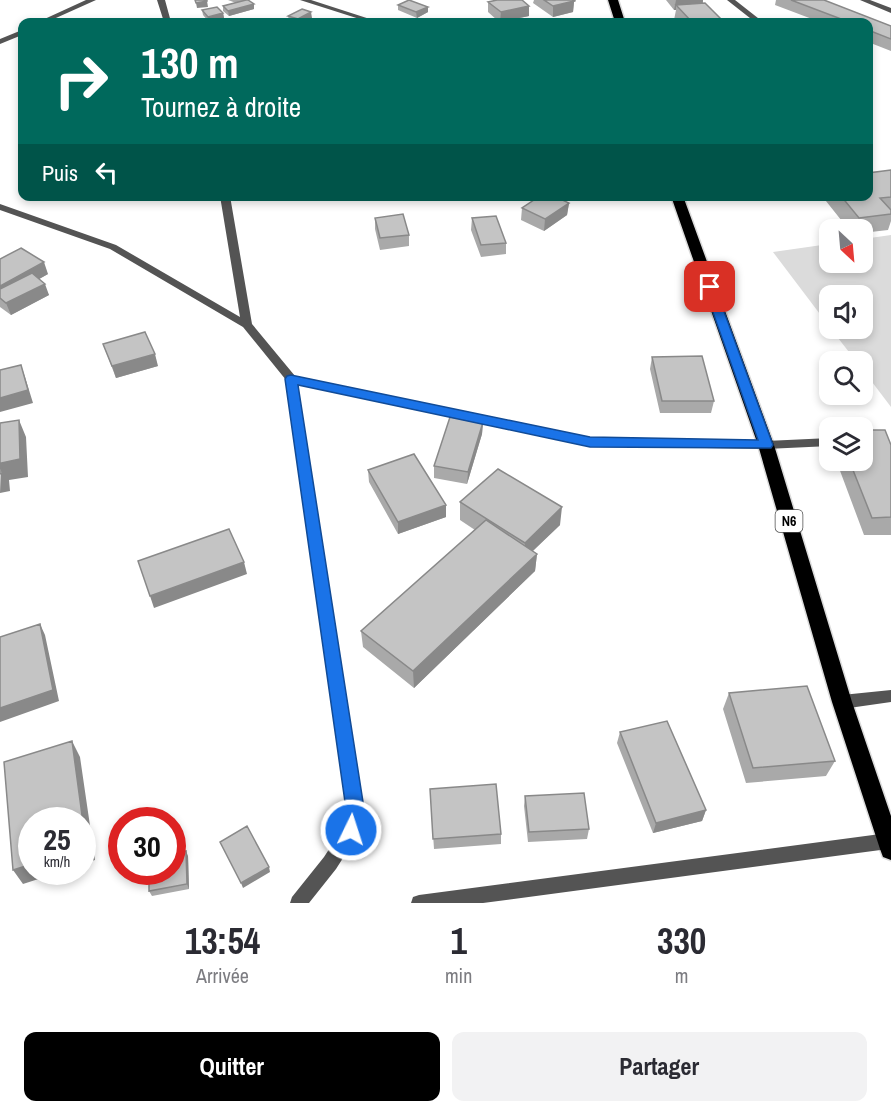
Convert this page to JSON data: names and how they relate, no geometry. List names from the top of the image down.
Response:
{
  "streets": {
    "highway": ["N6"]
  },
  "north": "bottom right",
  "page": {
    "turn": ["130 m", "Tournez à droite"],
    "then": "Puis",
    "speed": "25 km/h",
    "limit": "30",
    "eta": [
      "13:54",
      "Arrivée",
      "1",
      "min",
      "330",
      "m"
    ],
    "buttons": ["Quitter", "Partager"]
  }
}
